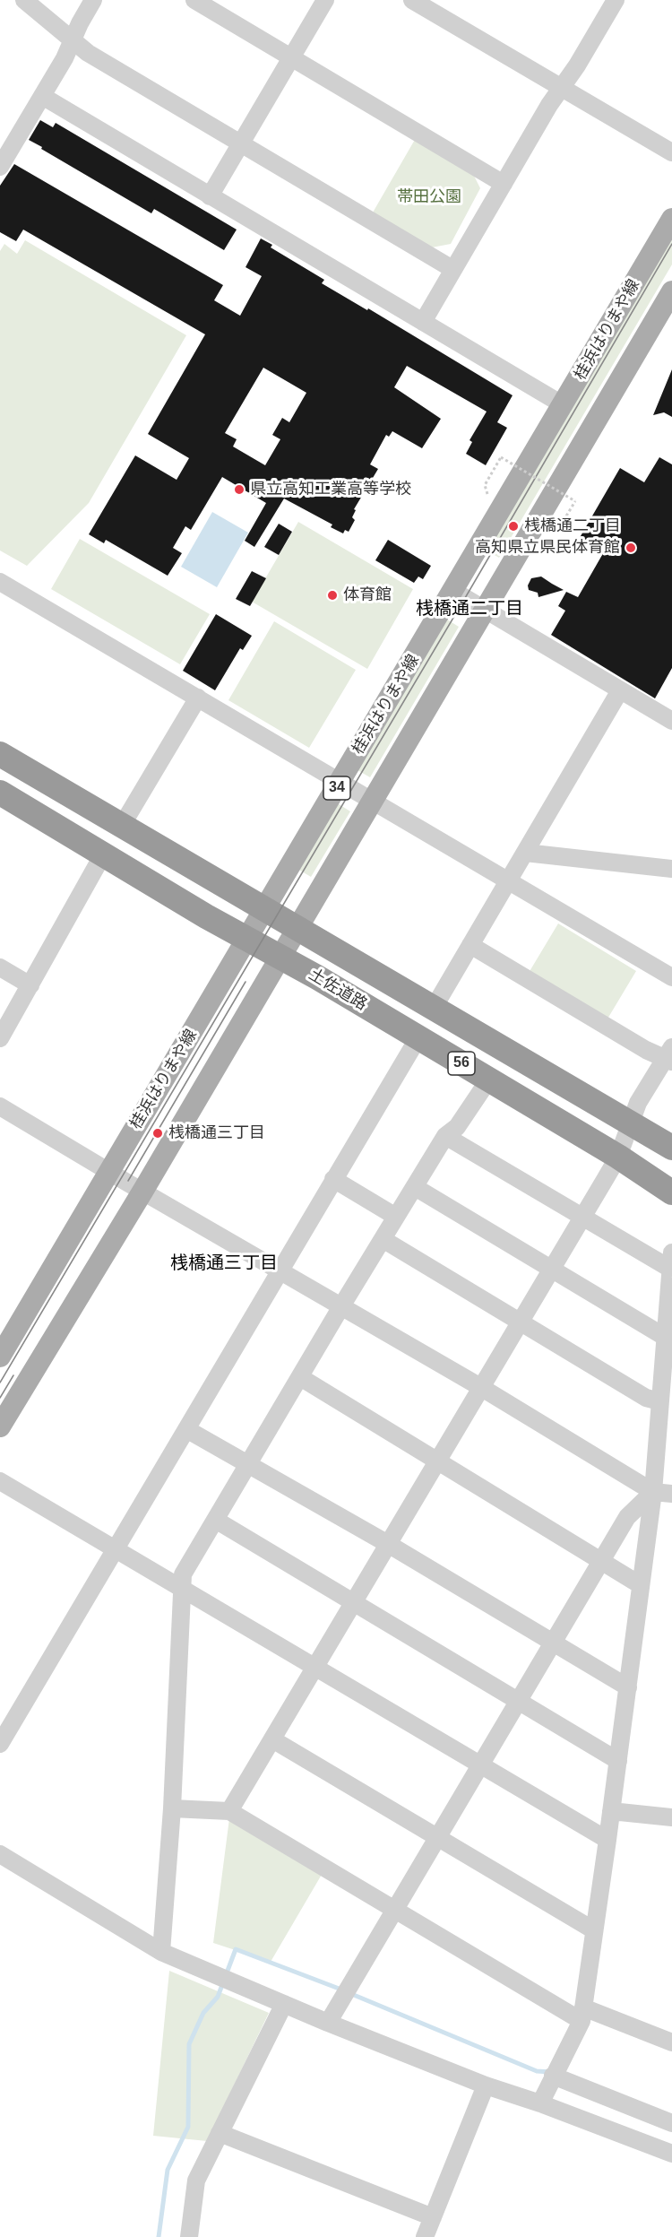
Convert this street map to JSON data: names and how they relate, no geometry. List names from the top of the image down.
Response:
{
  "streets": {
    "highway": ["土佐道路", "56"],
    "main road": ["桂浜はりまや線", "34"]
  },
  "crossings": [
    ["桂浜はりまや線", "土佐道路"],
    ["34", "土佐道路"]
  ],
  "districts": ["桟橋通二丁目", "桟橋通三丁目"],
  "parks": ["帯田公園"],
  "places": [
    "県立高知工業高等学校",
    "桟橋通二丁目",
    "高知県立県民体育館",
    "体育館",
    "桟橋通三丁目"
  ]
}
